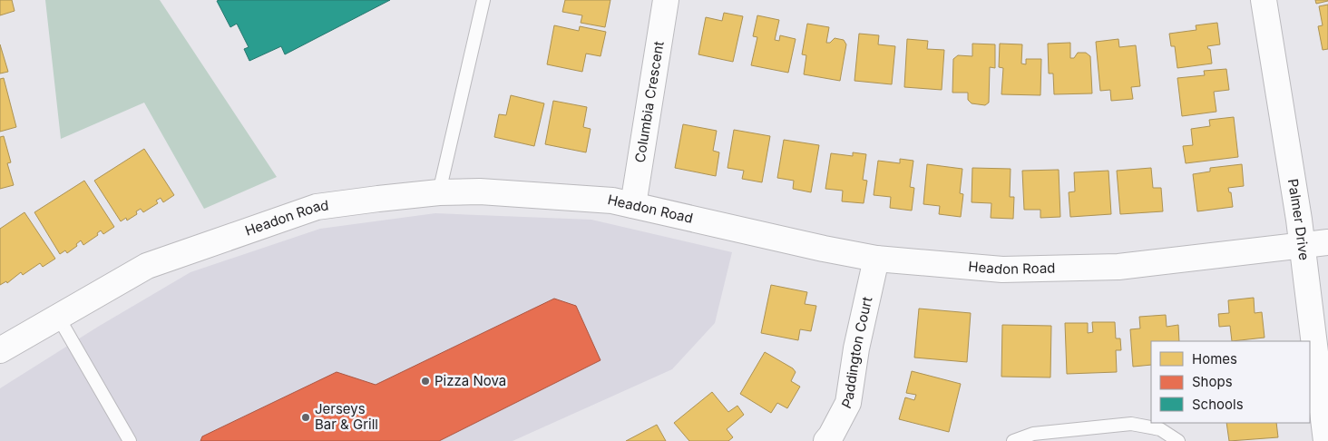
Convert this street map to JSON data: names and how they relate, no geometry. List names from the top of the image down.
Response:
{
  "streets": {
    "street": [
      "Columbia Crescent",
      "Headon Road",
      "Palmer Drive",
      "Paddington Court"
    ]
  },
  "crossings": [
    ["Columbia Crescent", "Headon Road"],
    ["Headon Road", "Palmer Drive"],
    ["Headon Road", "Paddington Court"]
  ],
  "places": ["Pizza Nova", "Jerseys Bar & Grill"],
  "legend": ["Homes", "Shops", "Schools"]
}
